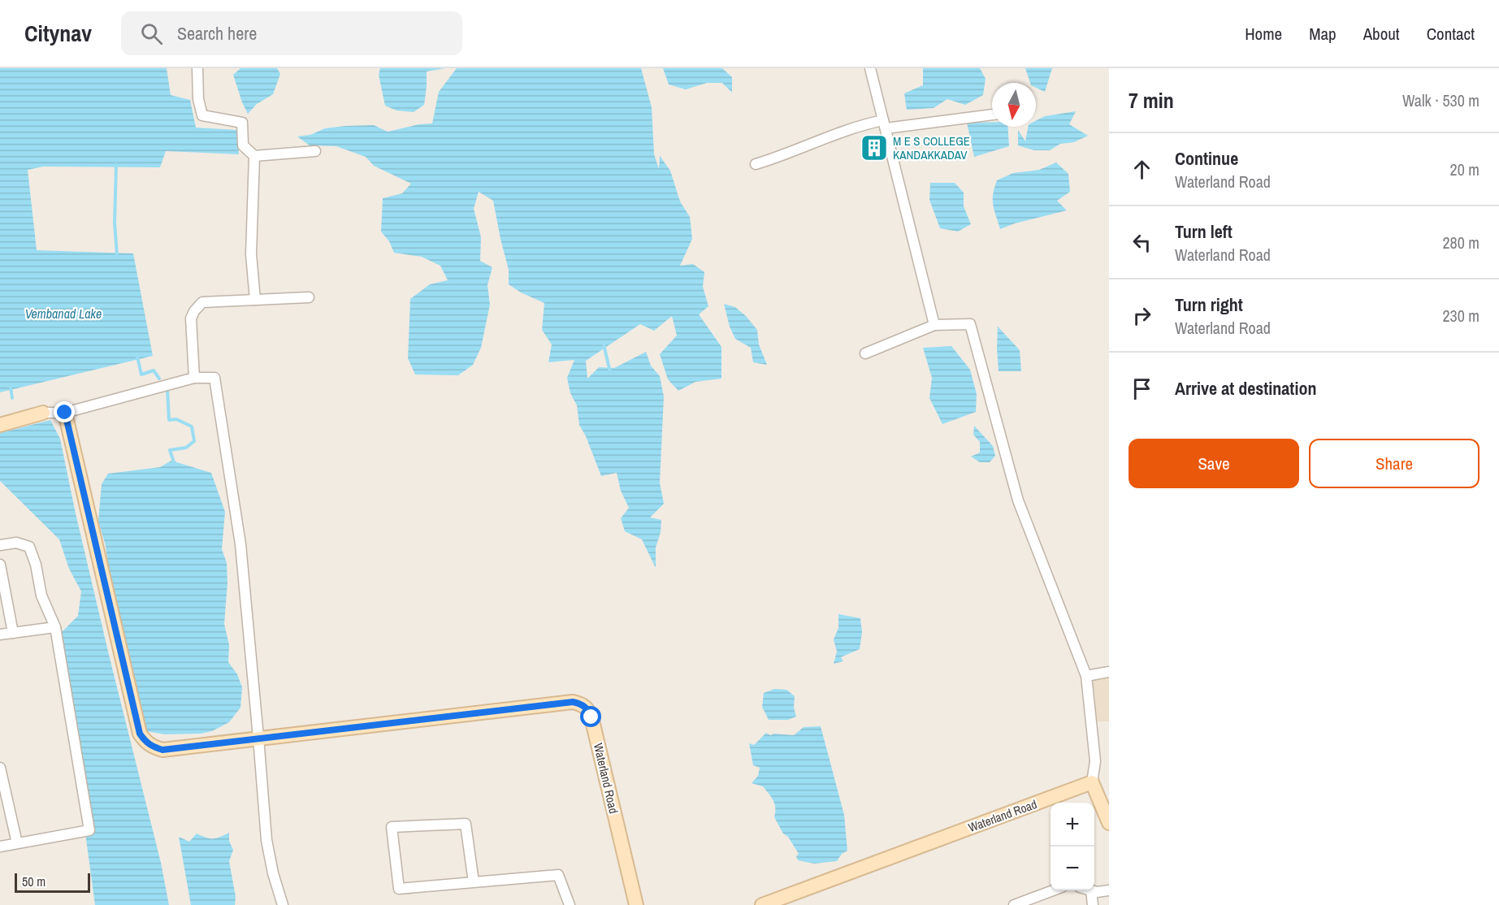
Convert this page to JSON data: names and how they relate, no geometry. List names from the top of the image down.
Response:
{
  "streets": {
    "main road": ["Waterland Road"]
  },
  "water": ["Vembanad Lake"],
  "places": {
    "building": ["M E S COLLEGE KANDAKKADAV"]
  },
  "scale_bar": "50 m",
  "north": "bottom",
  "page": {
    "header": "Citynav",
    "search": "Search here",
    "nav": [
      "Home",
      "Map",
      "About",
      "Contact"
    ],
    "heading": ["7 min", "Walk · 530 m"],
    "list": [
      ["Continue", "Waterland Road", "20 m"],
      ["Turn left", "Waterland Road", "280 m"],
      ["Turn right", "Waterland Road", "230 m"],
      "Arrive at destination"
    ],
    "buttons": ["Save", "Share"],
    "map_buttons": ["+", "−"],
    "scale": "50 m"
  }
}
